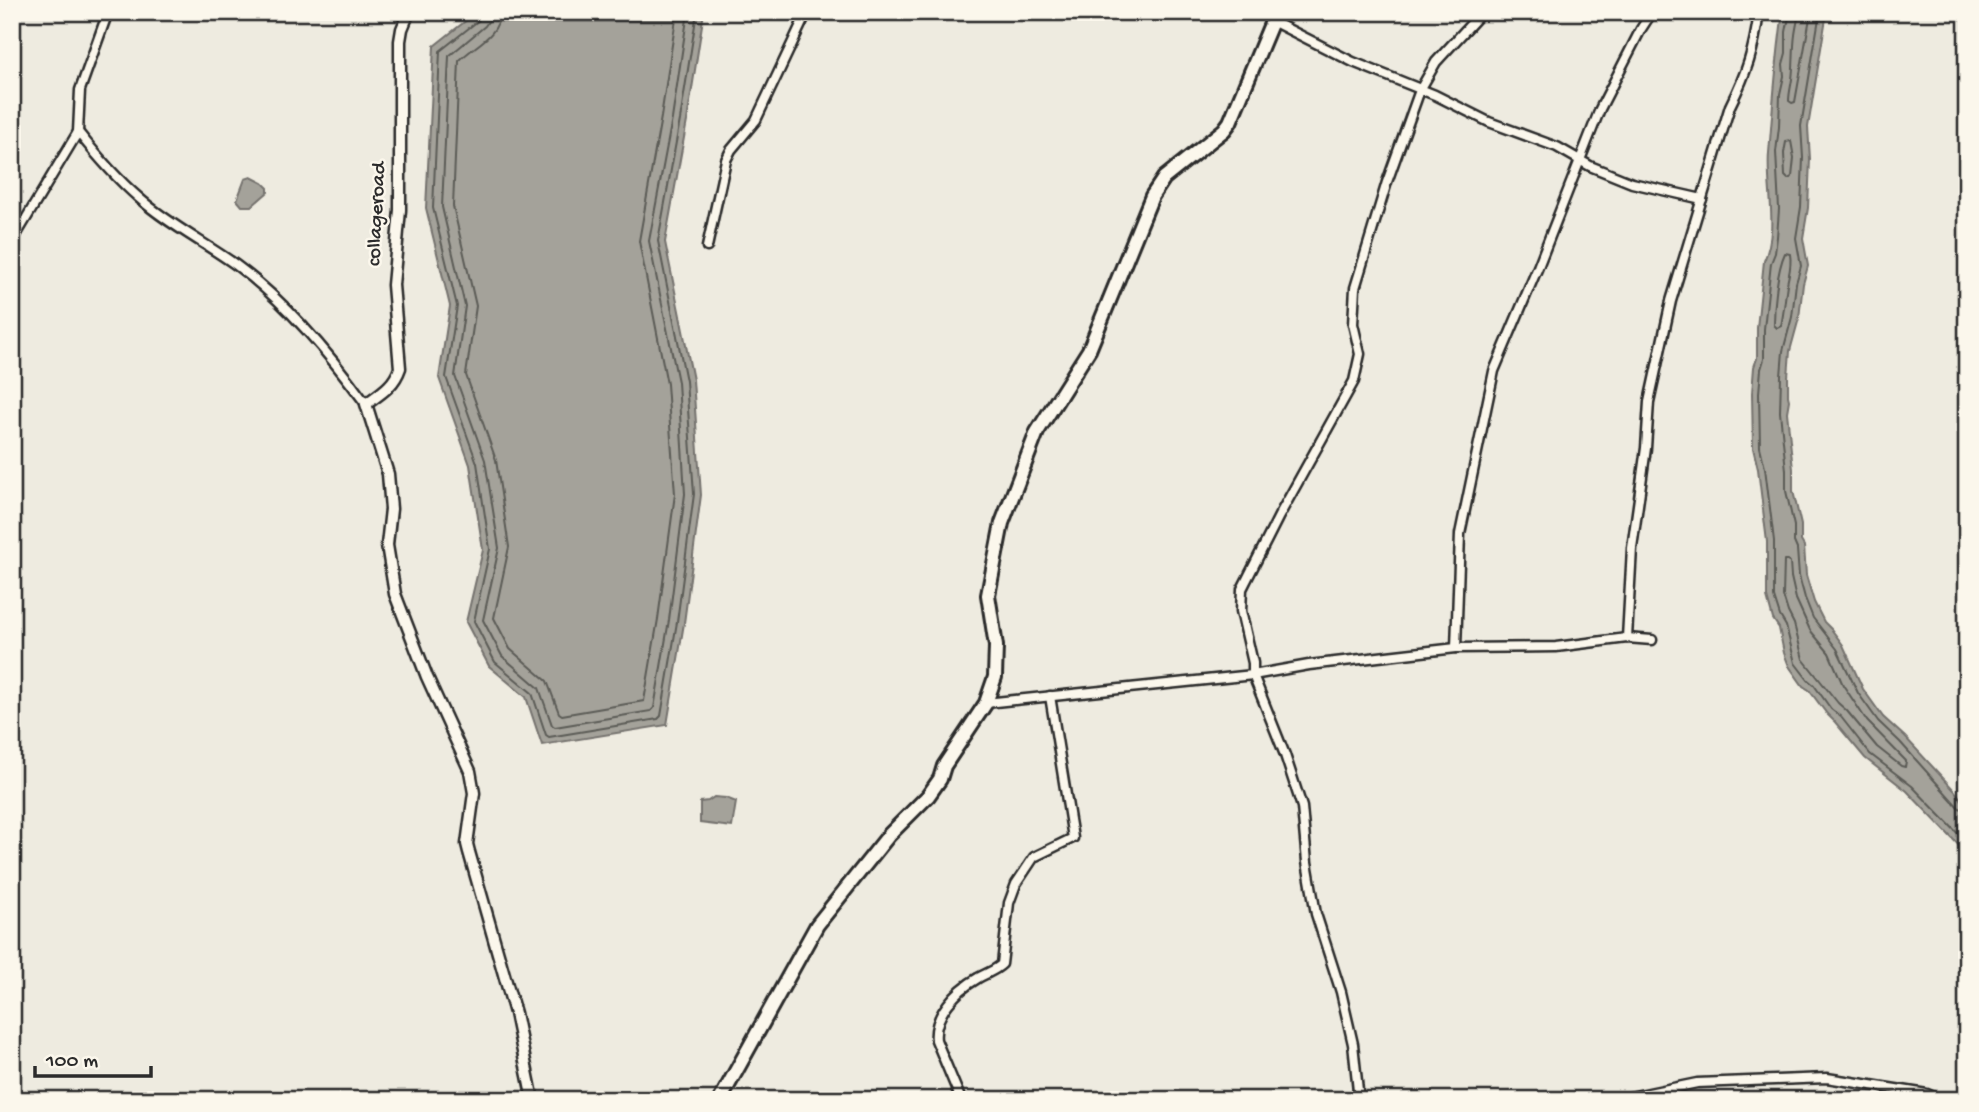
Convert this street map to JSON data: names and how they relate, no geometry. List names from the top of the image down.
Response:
{
  "streets": {
    "street": ["collageroad"]
  },
  "scale_bar": "100 m"
}
